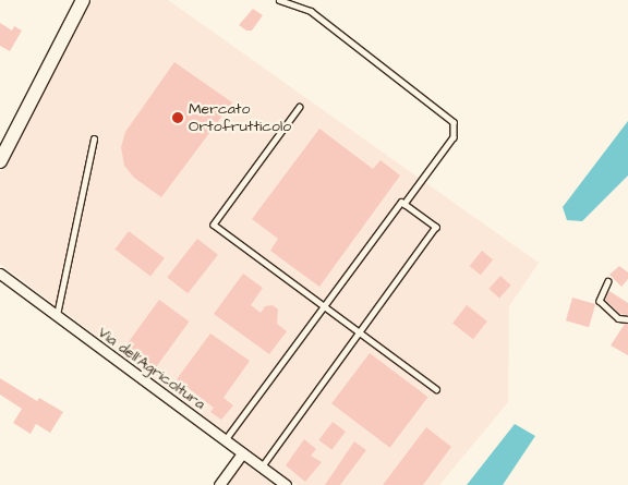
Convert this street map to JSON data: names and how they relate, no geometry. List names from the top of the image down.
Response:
{
  "streets": {
    "street": ["Via dell'Agricoltura"]
  },
  "places": ["Mercato Ortofrutticolo"]
}
